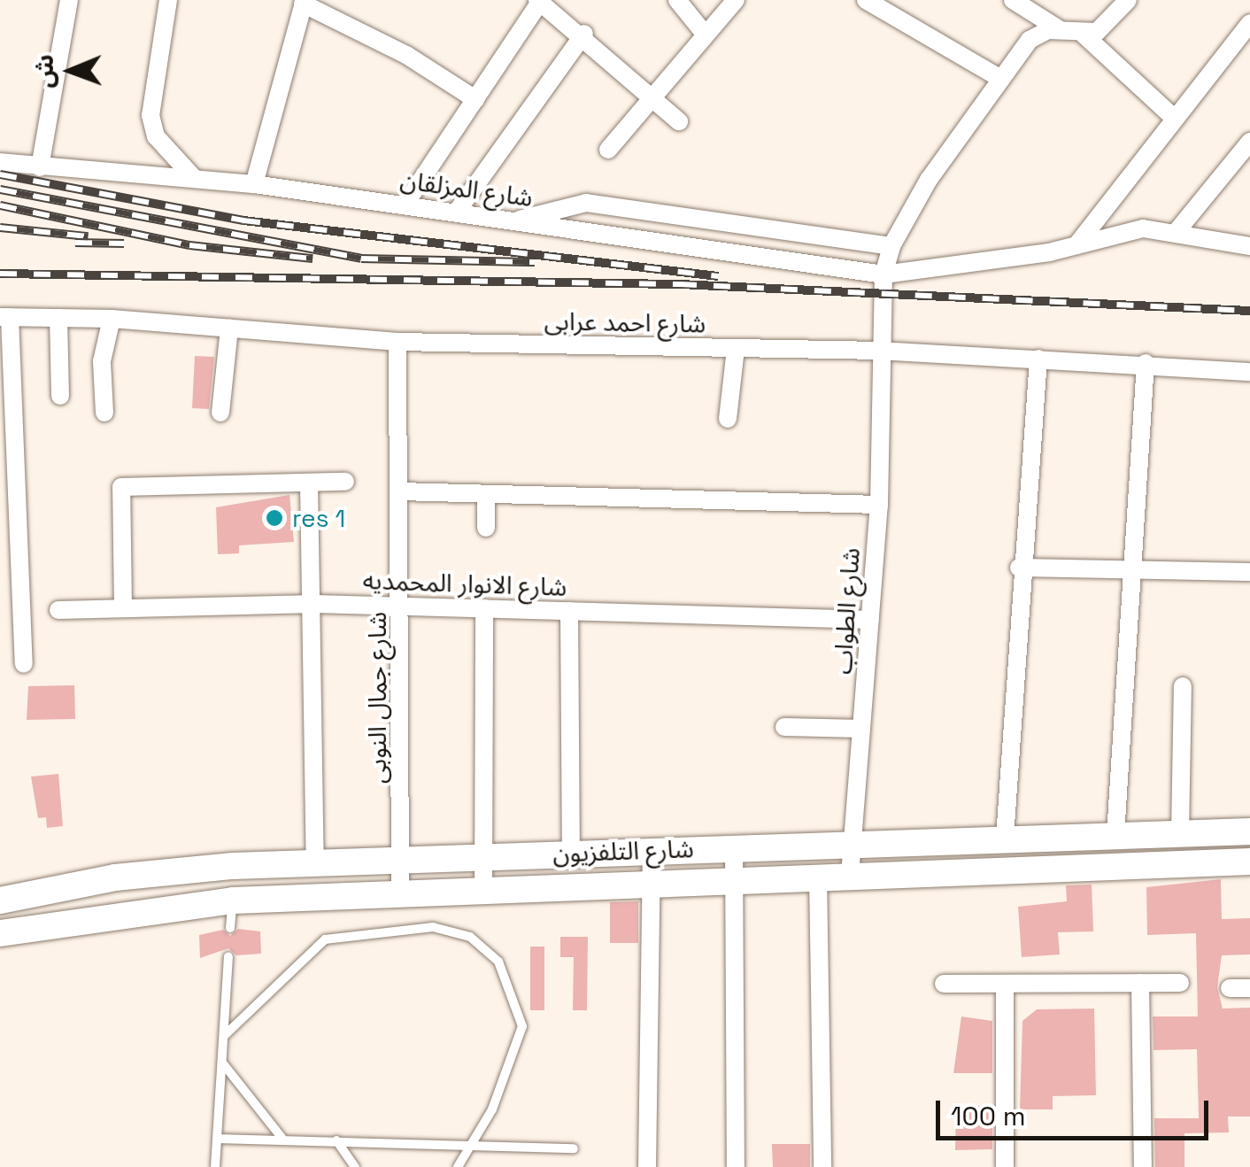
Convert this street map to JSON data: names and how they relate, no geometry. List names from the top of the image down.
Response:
{
  "streets": {
    "main road": ["شارع التلفزيون"],
    "street": [
      "شارع المزلقان",
      "شارع احمد عرابى",
      "شارع الانوار المحمديه",
      "شارع الطواب",
      "شارع جمال النوبى"
    ]
  },
  "crossings": [
    ["شارع المزلقان", "شارع الطواب"],
    ["شارع احمد عرابى", "شارع الطواب"],
    ["شارع احمد عرابى", "شارع جمال النوبى"],
    ["شارع الانوار المحمديه", "شارع الطواب"],
    ["شارع الانوار المحمديه", "شارع جمال النوبى"],
    ["شارع الطواب", "شارع التلفزيون"],
    ["شارع جمال النوبى", "شارع التلفزيون"]
  ],
  "places": ["res 1"],
  "scale_bar": "100 m",
  "north": "left"
}
